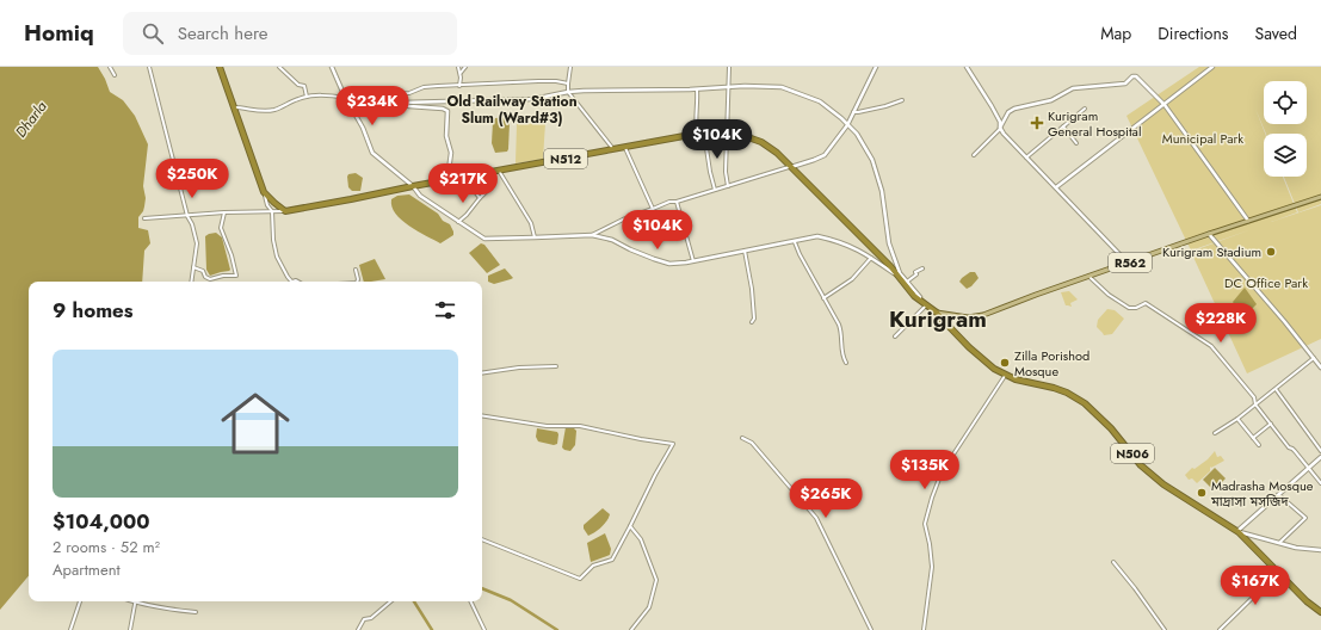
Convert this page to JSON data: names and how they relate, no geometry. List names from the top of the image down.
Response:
{
  "streets": {
    "highway": ["N512", "N506"],
    "main road": ["R562"]
  },
  "crossings": [
    ["N512", "R562"],
    ["N512", "N506"],
    ["R562", "N506"]
  ],
  "districts": ["Old Railway Station Slum (Ward#3)", "Kurigram"],
  "water": ["Dharla"],
  "parks": ["Municipal Park", "DC Office Park"],
  "places": {
    "health": ["Kurigram General Hospital"],
    "other": ["Kurigram Stadium", "Zilla Porishod Mosque", "Madrasha Mosque মাদ্রাসা মসজিদ"]
  },
  "page": {
    "header": "Homiq",
    "search": "Search here",
    "nav": ["Map", "Directions", "Saved"],
    "price": [
      "$234K",
      "$104K",
      "$250K",
      "$217K",
      "$104K",
      "$228K",
      "$135K",
      "$265K",
      "$167K"
    ],
    "heading": "9 homes",
    "list": [
      {
        "name": "$104,000",
        "note": "2 rooms · 52 m² · Apartment"
      }
    ]
  }
}
